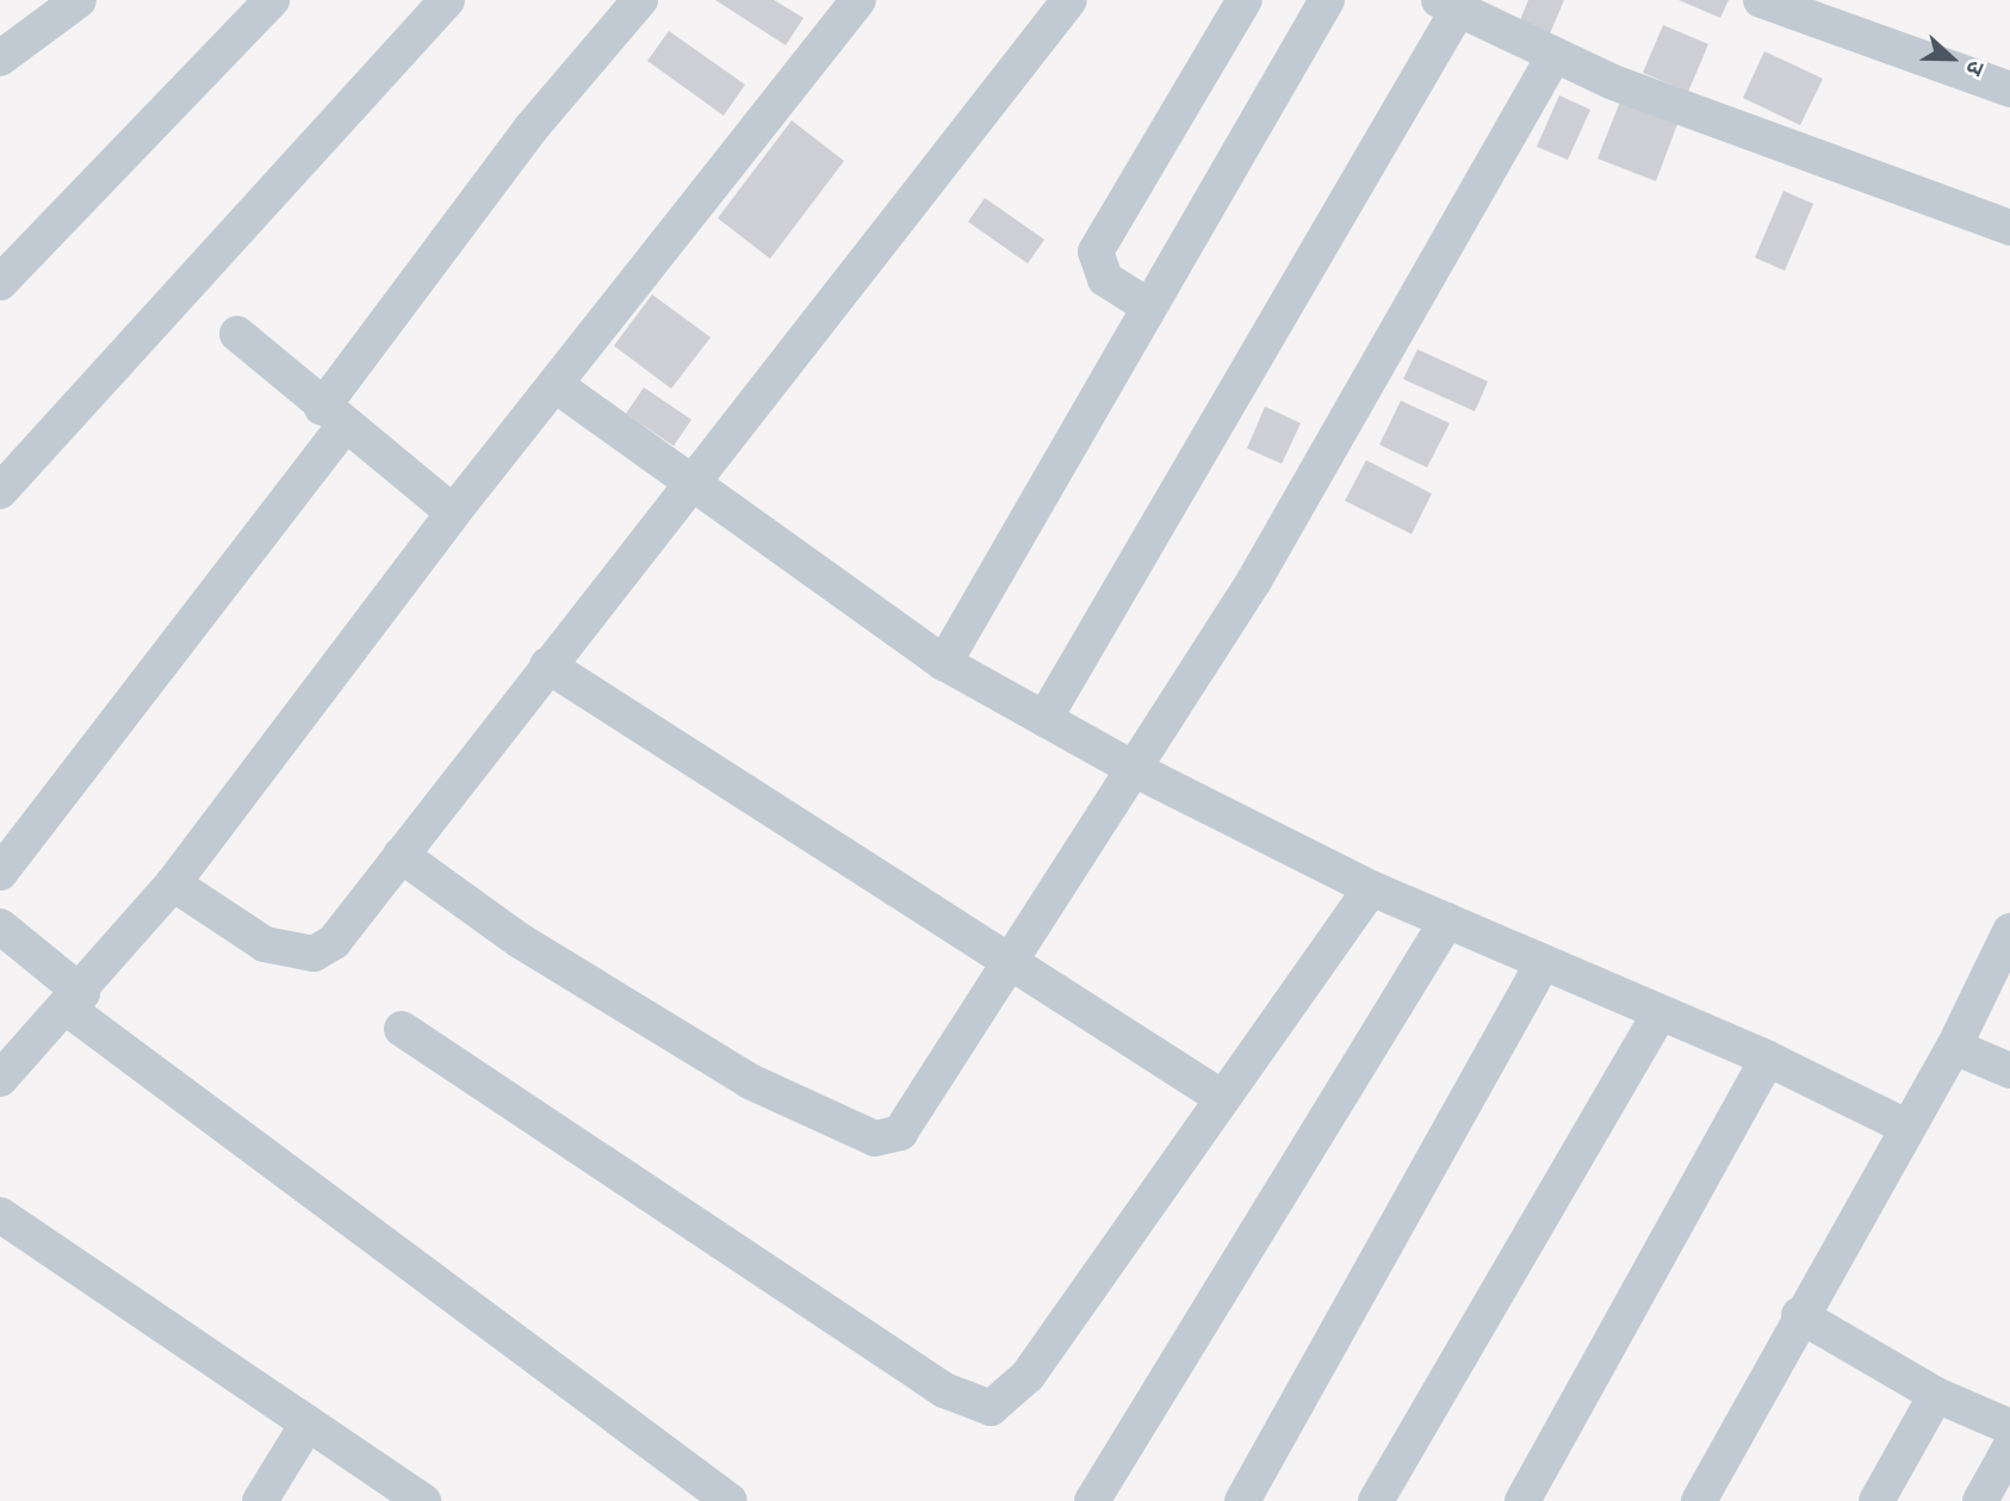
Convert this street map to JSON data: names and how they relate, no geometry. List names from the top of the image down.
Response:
{
  "north": "right"
}
